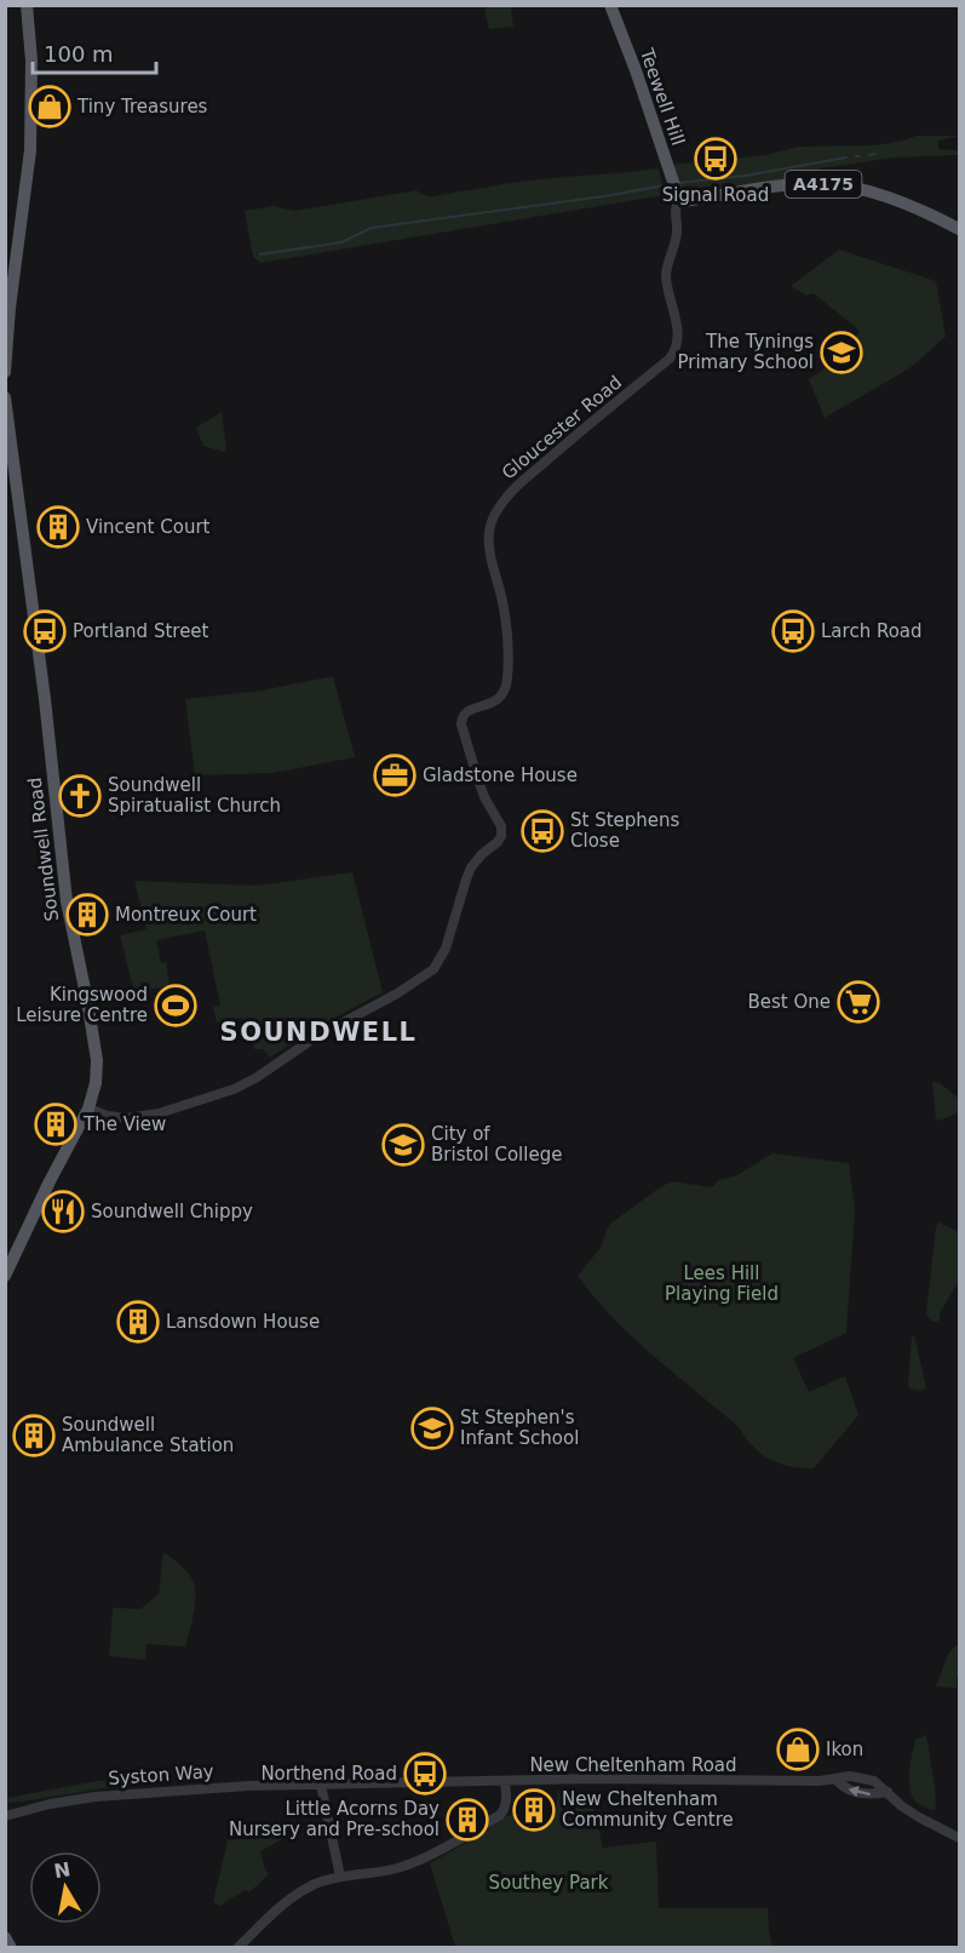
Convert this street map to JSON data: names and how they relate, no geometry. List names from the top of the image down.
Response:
{
  "streets": {
    "main road": ["Teewell Hill", "A4175", "Soundwell Road"],
    "street": ["Gloucester Road", "New Cheltenham Road", "Syston Way"]
  },
  "crossings": [
    ["Teewell Hill", "A4175"],
    ["Teewell Hill", "Gloucester Road"],
    ["A4175", "Gloucester Road"],
    ["Gloucester Road", "Soundwell Road"],
    ["New Cheltenham Road", "Syston Way"]
  ],
  "districts": ["SOUNDWELL"],
  "parks": ["Lees Hill Playing Field", "Southey Park"],
  "places": {
    "shop": ["Tiny Treasures", "Ikon"],
    "bus stop": [
      "Signal Road",
      "Portland Street",
      "Larch Road",
      "St Stephens Close",
      "Northend Road"
    ],
    "school or university": ["The Tynings Primary School", "City of Bristol College", "St Stephen's Infant School"],
    "building": [
      "Vincent Court",
      "Montreux Court",
      "The View",
      "Lansdown House",
      "Soundwell Ambulance Station",
      "New Cheltenham Community Centre",
      "Little Acorns Day Nursery and Pre-school"
    ],
    "office": ["Gladstone House"],
    "church": ["Soundwell Spiratualist Church"],
    "supermarket": ["Best One"],
    "sports": ["Kingswood Leisure Centre"],
    "restaurant": ["Soundwell Chippy"]
  },
  "scale_bar": "100 m",
  "north": "top"
}
